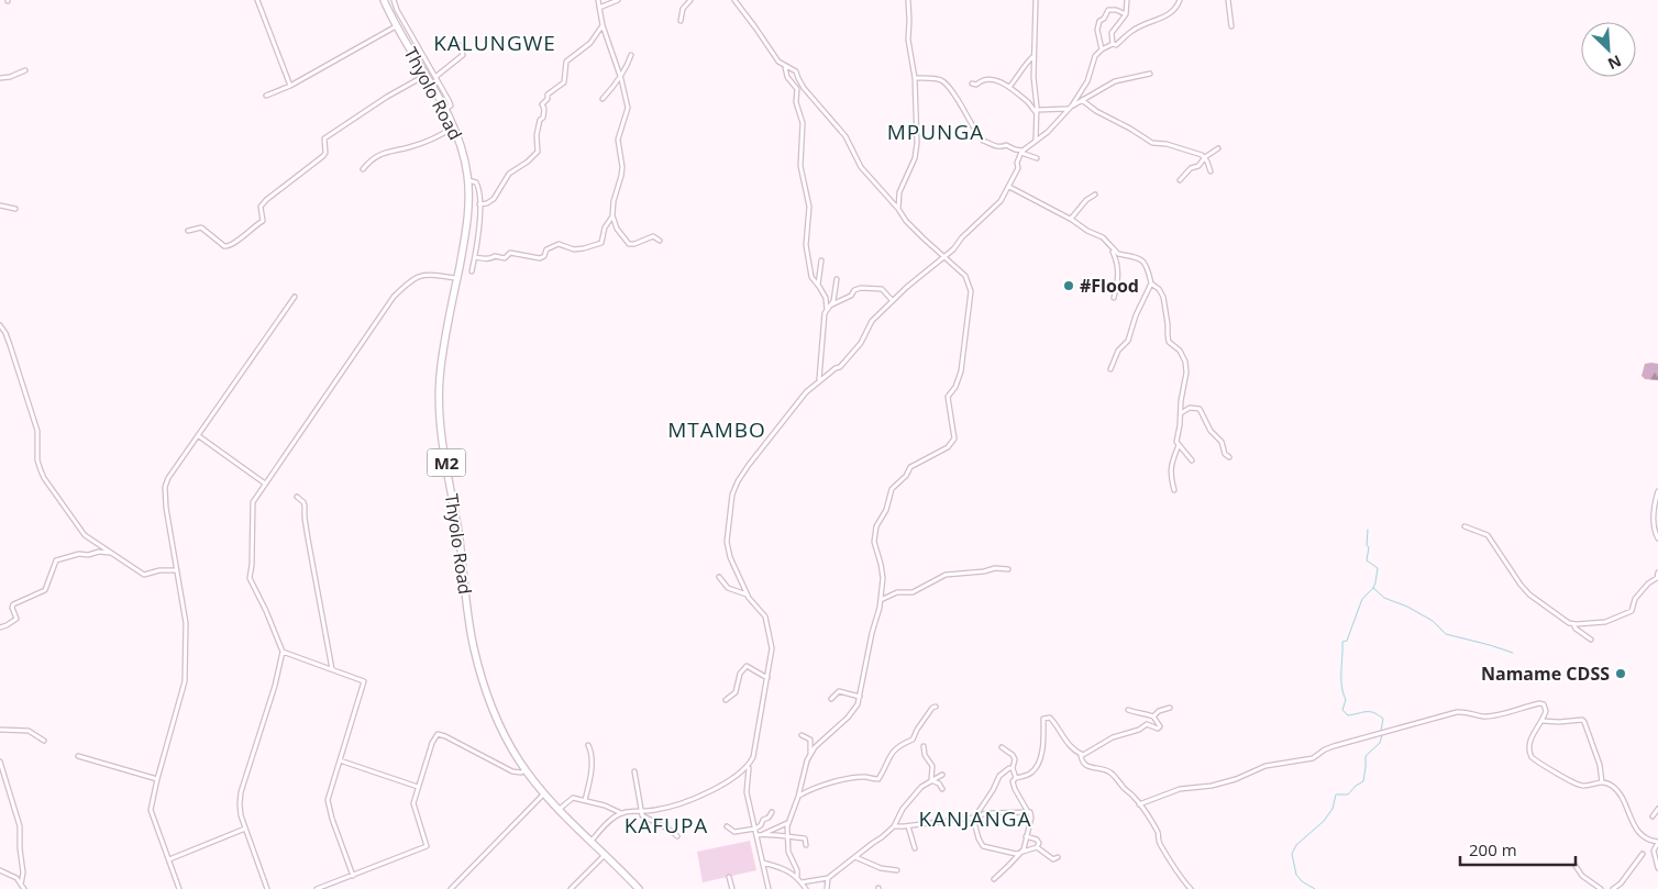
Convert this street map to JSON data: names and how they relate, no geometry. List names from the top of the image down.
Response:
{
  "streets": {
    "highway": ["Thyolo Road", "M2"]
  },
  "districts": [
    "KALUNGWE",
    "MPUNGA",
    "MTAMBO",
    "KANJANGA",
    "KAFUPA"
  ],
  "places": ["#Flood", "Namame CDSS"],
  "scale_bar": "200 m",
  "north": "bottom right"
}
